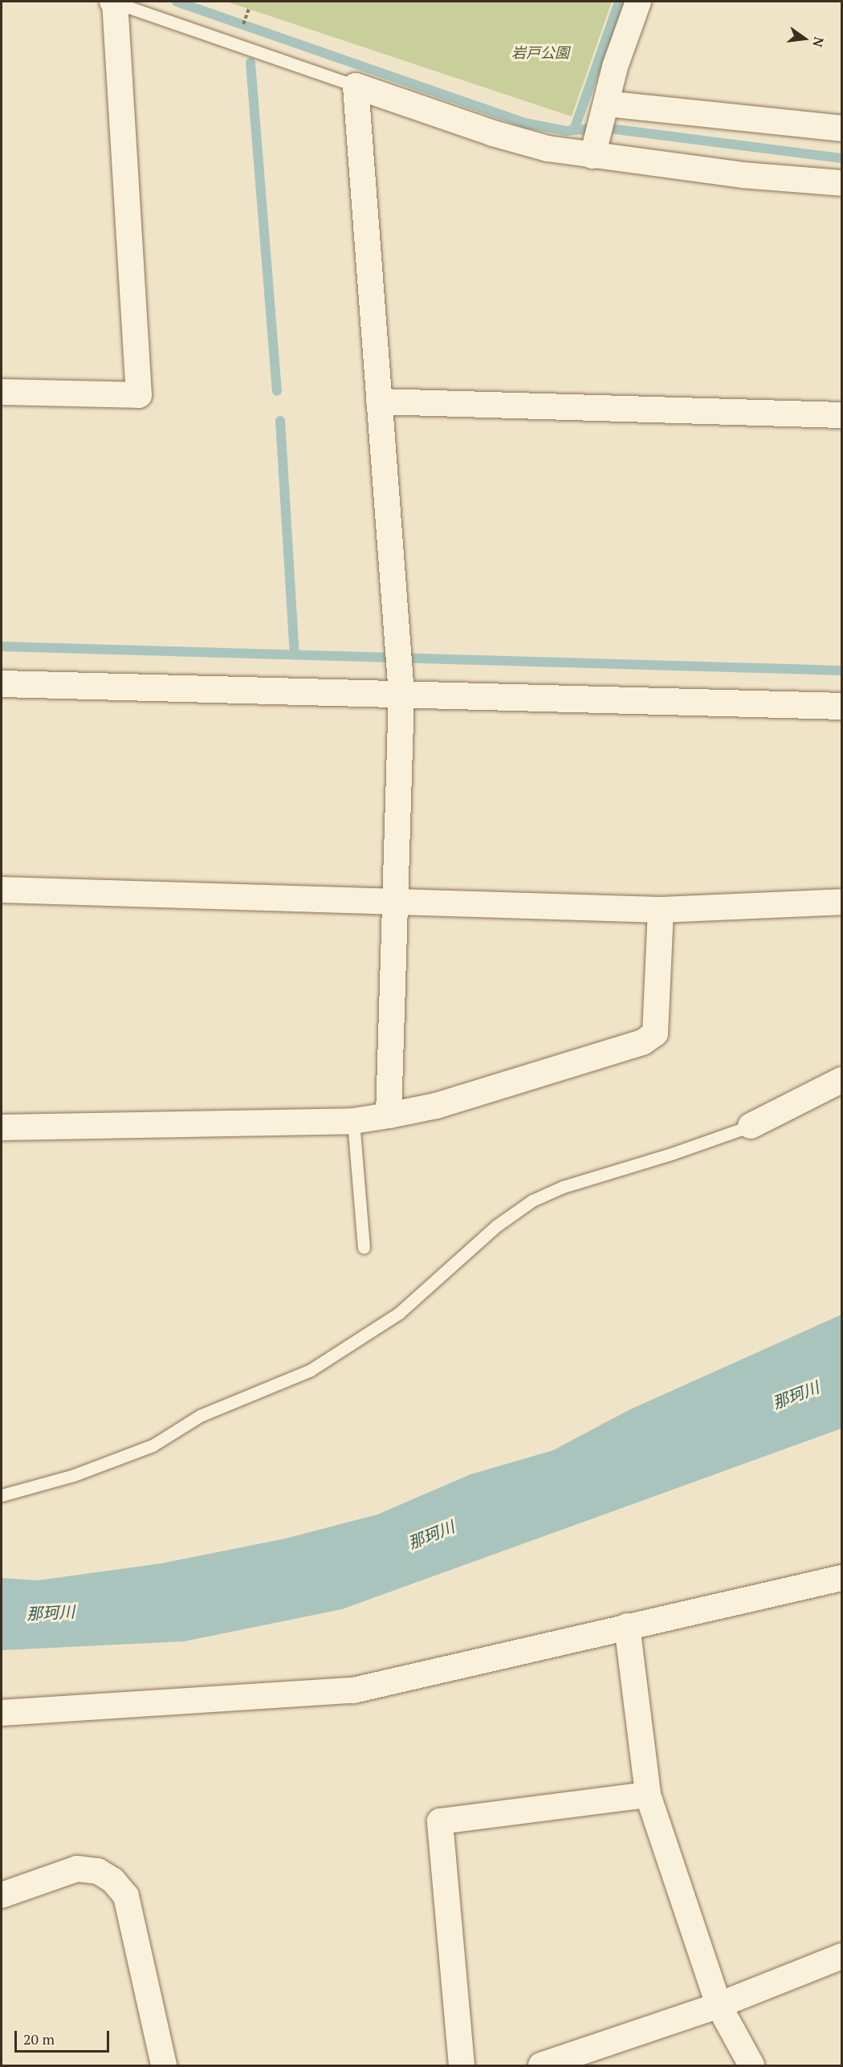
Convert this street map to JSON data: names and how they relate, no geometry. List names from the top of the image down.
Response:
{
  "water": ["那珂川"],
  "parks": ["岩戸公園"],
  "scale_bar": "20 m",
  "north": "right"
}
